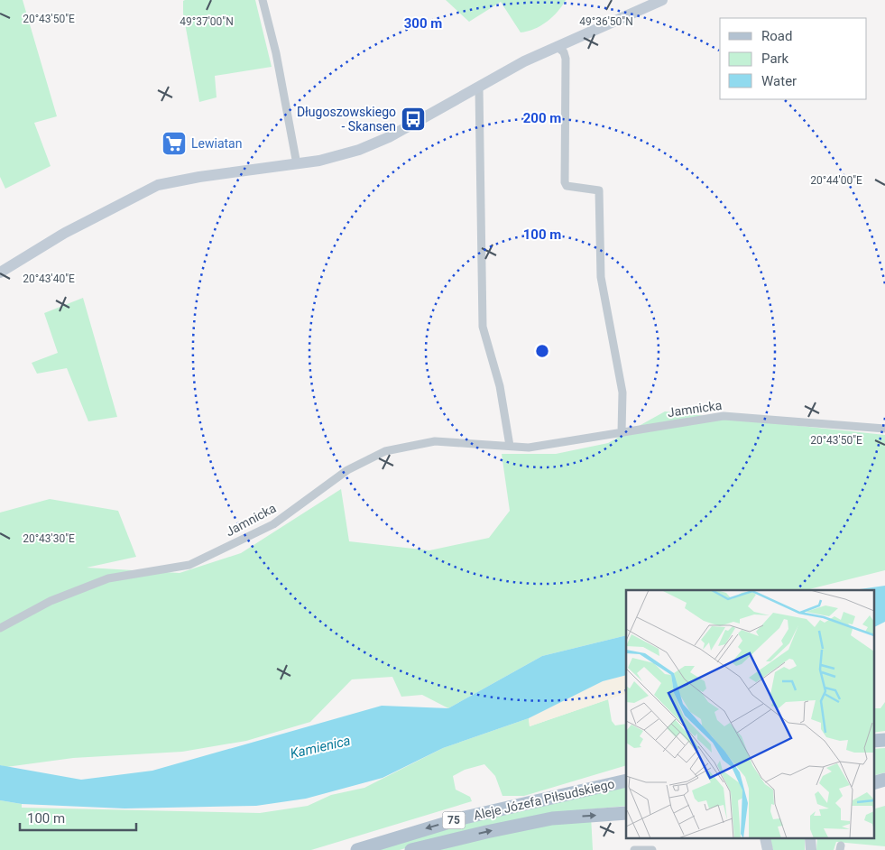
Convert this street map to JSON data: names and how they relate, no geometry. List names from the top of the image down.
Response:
{
  "streets": {
    "main road": ["Aleje Józefa Piłsudskiego", "75"],
    "street": ["Jamnicka"]
  },
  "water": ["Kamienica"],
  "places": {
    "bus stop": ["Długoszowskiego - Skansen"],
    "supermarket": ["Lewiatan"]
  },
  "legend": ["Road", "Park", "Water"],
  "scale_bar": "100 m",
  "coordinates": [
    "20°43'50\"E",
    "49°37'00\"N",
    "49°36'50\"N",
    "20°44'00\"E",
    "20°43'40\"E",
    "20°43'30\"E"
  ],
  "rings": ["300 m", "200 m", "100 m"]
}
